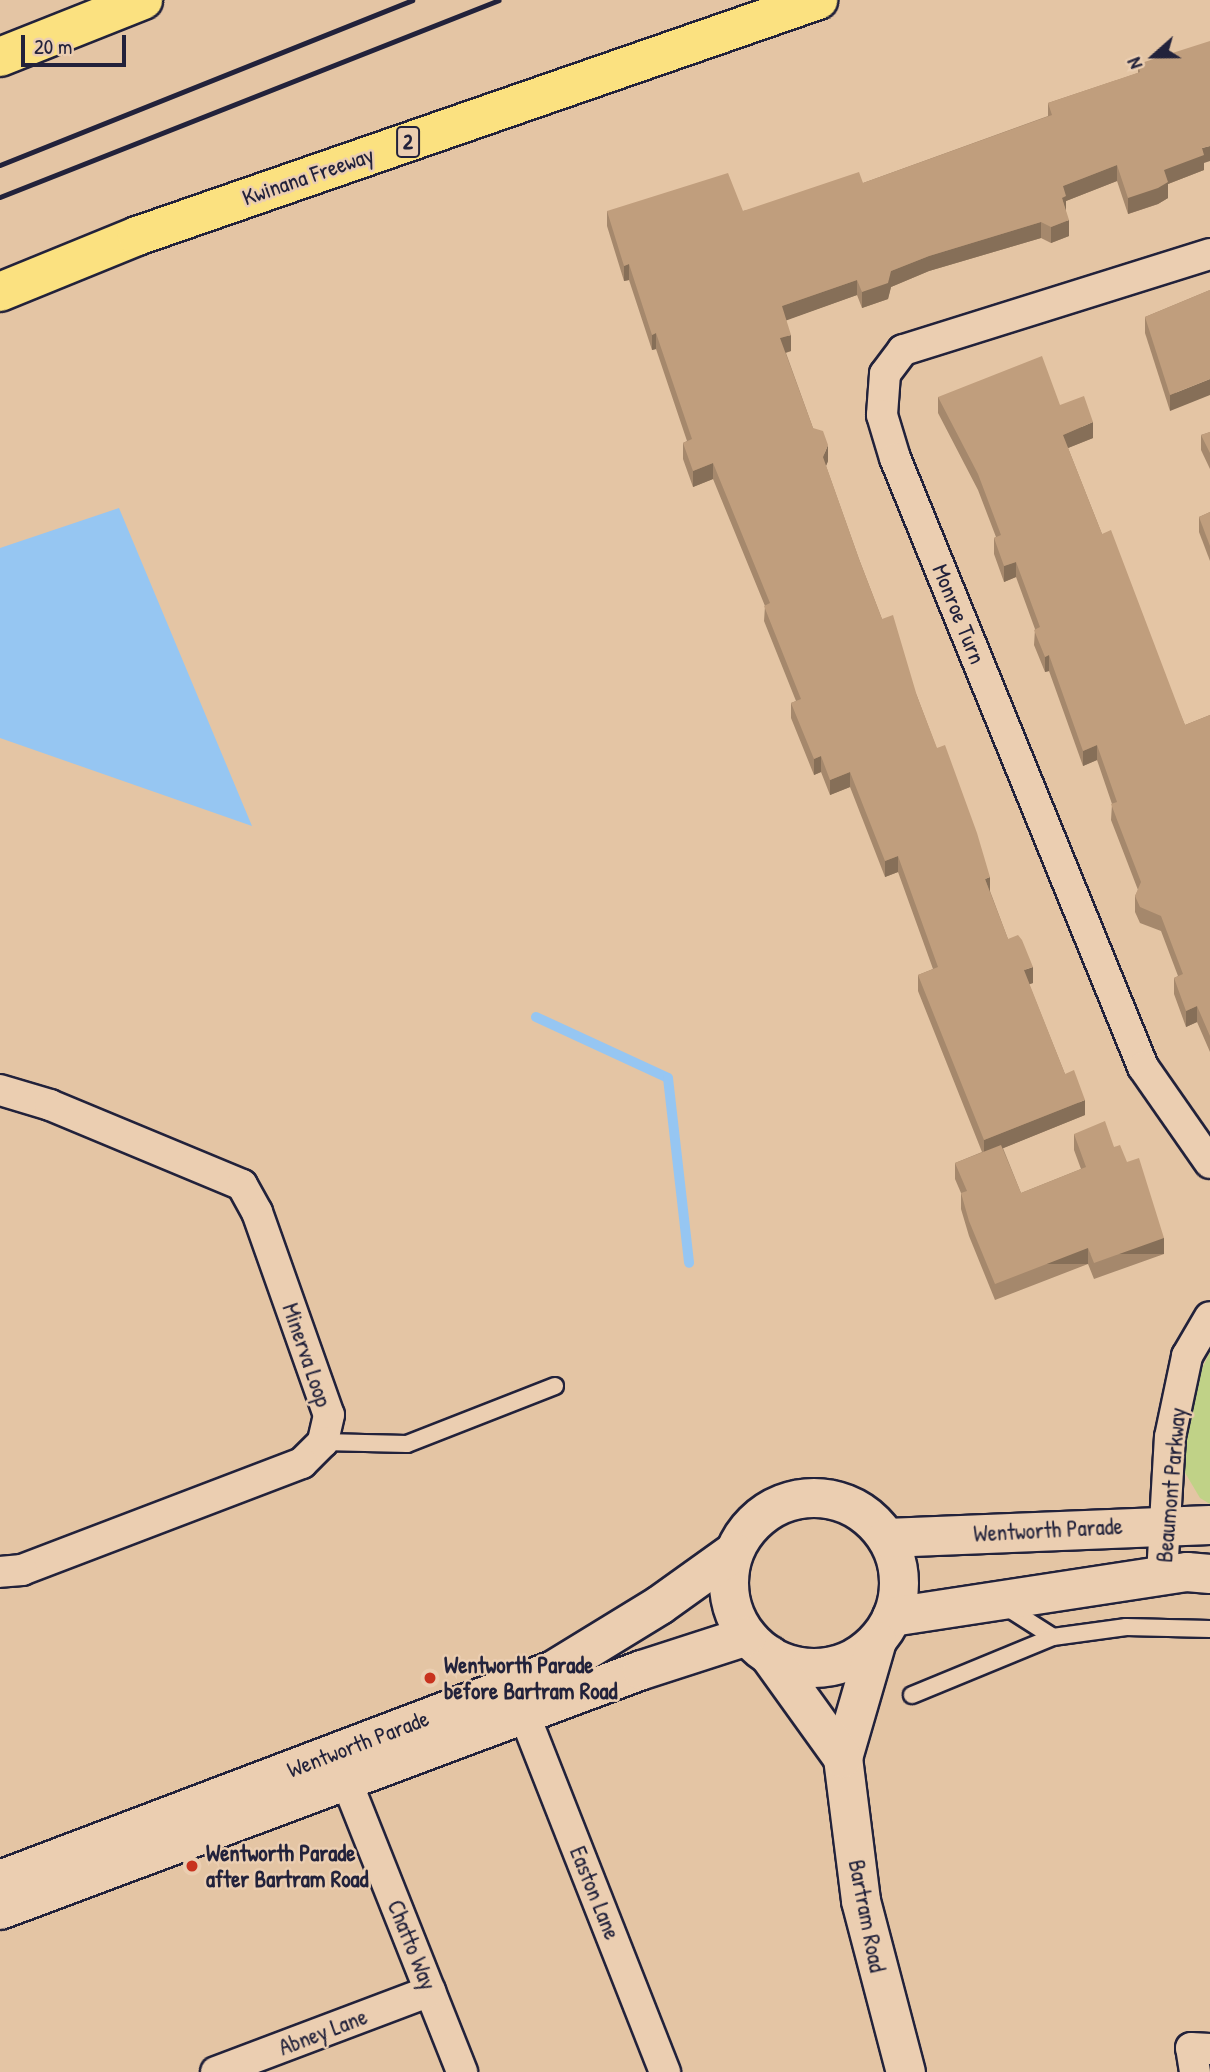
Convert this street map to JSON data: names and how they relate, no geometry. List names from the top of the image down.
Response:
{
  "streets": {
    "highway": ["2", "Kwinana Freeway"],
    "street": [
      "Monroe Turn",
      "Minerva Loop",
      "Beaumont Parkway",
      "Wentworth Parade",
      "Easton Lane",
      "Bartram Road",
      "Chatto Way",
      "Abney Lane"
    ]
  },
  "crossings": [
    ["Beaumont Parkway", "Wentworth Parade"],
    ["Wentworth Parade", "Easton Lane"],
    ["Wentworth Parade", "Bartram Road"],
    ["Wentworth Parade", "Chatto Way"],
    ["Chatto Way", "Abney Lane"]
  ],
  "places": ["Wentworth Parade before Bartram Road", "Wentworth Parade after Bartram Road"],
  "scale_bar": "20 m",
  "north": "left"
}
